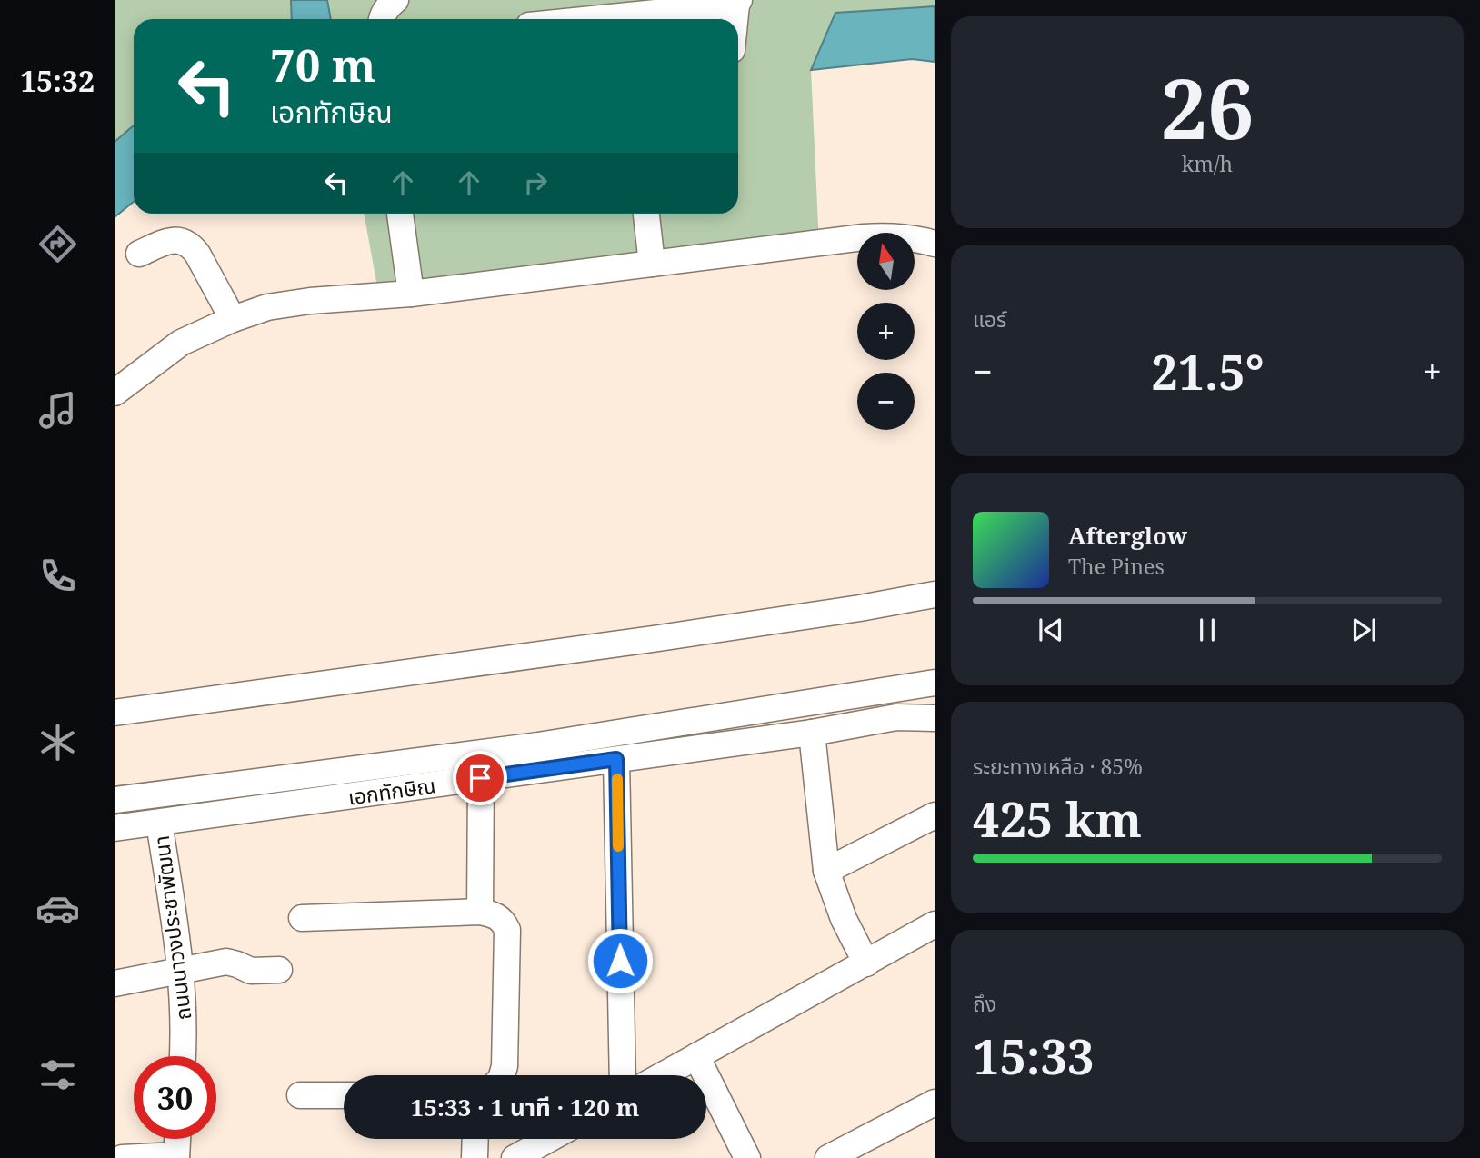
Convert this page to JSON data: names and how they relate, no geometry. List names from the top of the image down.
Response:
{
  "streets": {
    "street": ["เอกทักษิณ", "ถนนนาวงประชาพัฒนา"]
  },
  "crossings": [
    ["เอกทักษิณ", "ถนนนาวงประชาพัฒนา"]
  ],
  "north": "top",
  "page": {
    "tabs": "15:32",
    "tile": [
      ["26", "km/h"],
      "แอร์",
      ["ระยะทางเหลือ · 85%", "425 km"],
      ["ถึง", "15:33"]
    ],
    "turn": ["70 m", "เอกทักษิณ"],
    "map_buttons": ["+", "−"],
    "heat": ["−", "21.5°", "+"],
    "song": ["Afterglow", "The Pines"],
    "limit": "30",
    "trip": "15:33 · 1 นาที · 120 m"
  }
}
